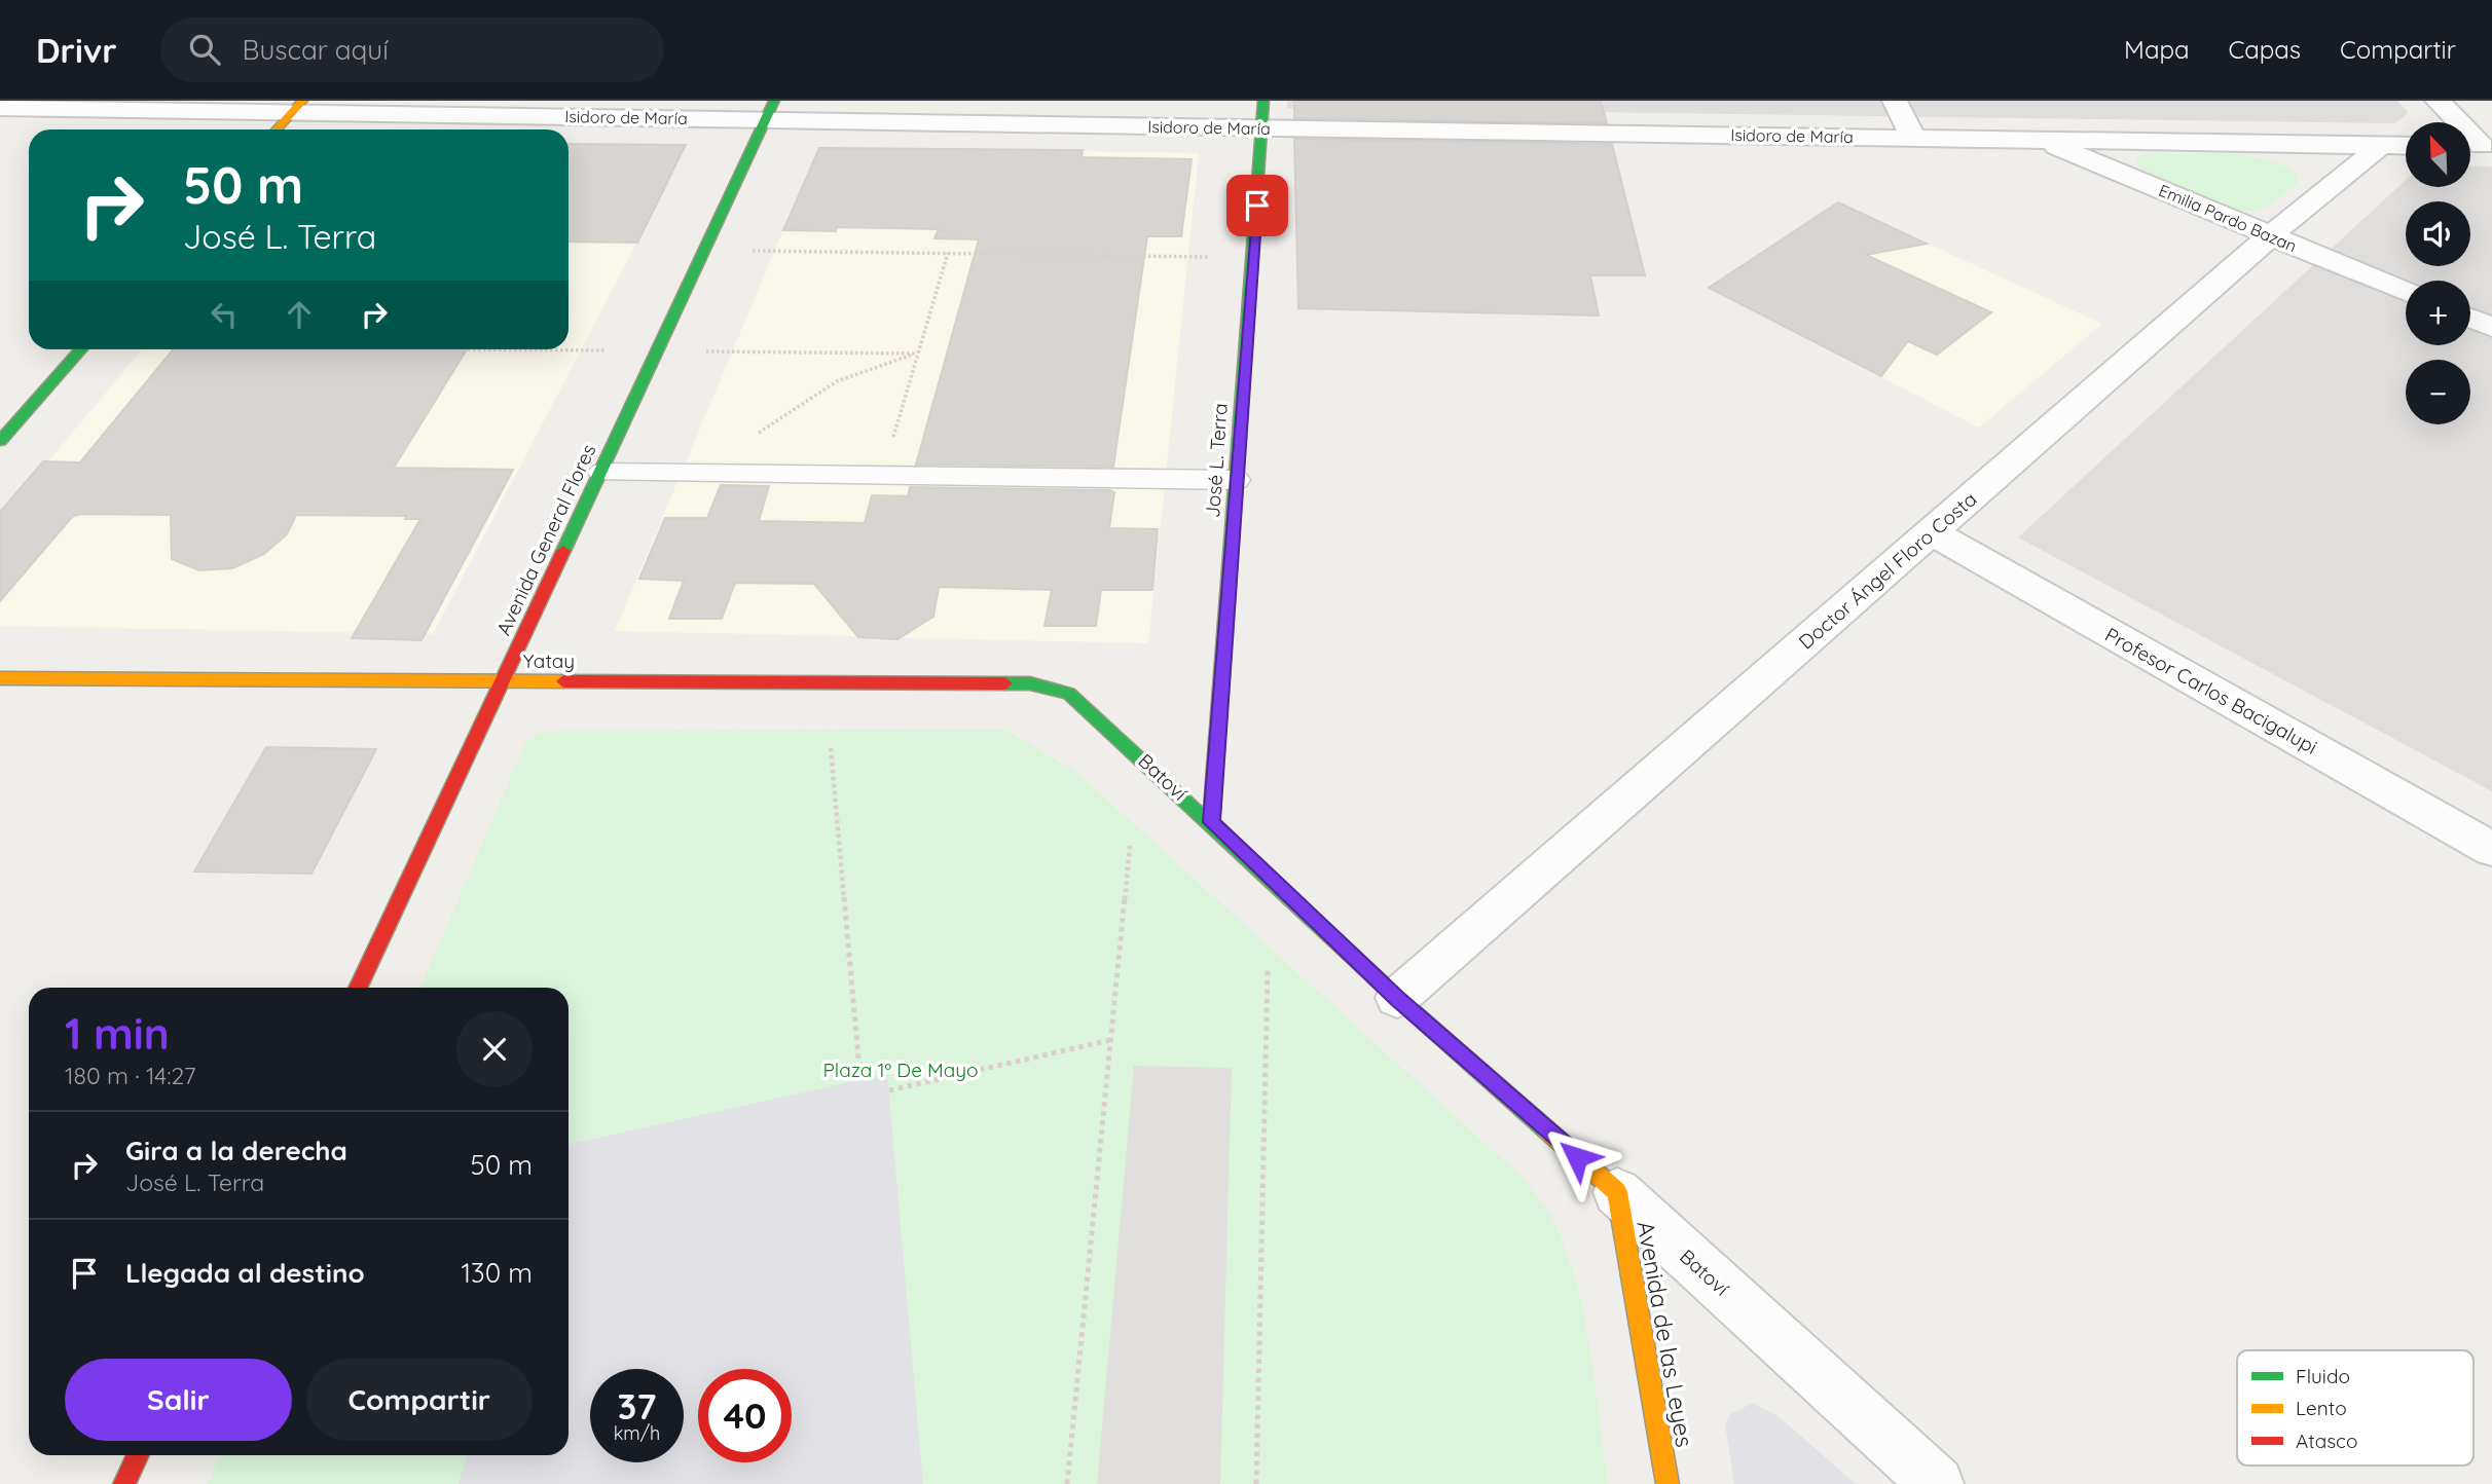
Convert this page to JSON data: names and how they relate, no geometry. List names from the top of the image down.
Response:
{
  "streets": {
    "street": [
      "Isidoro de María",
      "Emilia Pardo Bazan",
      "José L. Terra",
      "Avenida General Flores",
      "Doctor Ángel Floro Costa",
      "Yatay",
      "Profesor Carlos Bacigalupi",
      "Batoví",
      "Avenida de las Leyes"
    ]
  },
  "crossings": [
    ["Isidoro de María", "Emilia Pardo Bazan"],
    ["Isidoro de María", "José L. Terra"],
    ["Isidoro de María", "Avenida General Flores"],
    ["Isidoro de María", "Doctor Ángel Floro Costa"],
    ["Emilia Pardo Bazan", "Doctor Ángel Floro Costa"],
    ["José L. Terra", "Batoví"],
    ["Avenida General Flores", "Yatay"],
    ["Doctor Ángel Floro Costa", "Profesor Carlos Bacigalupi"],
    ["Doctor Ángel Floro Costa", "Batoví"],
    ["Yatay", "Batoví"],
    ["Batoví", "Avenida de las Leyes"]
  ],
  "parks": ["Plaza 1º De Mayo"],
  "legend": ["Fluido", "Lento", "Atasco"],
  "north": "top left",
  "page": {
    "header": "Drivr",
    "search": "Buscar aquí",
    "nav": ["Mapa", "Capas", "Compartir"],
    "map_buttons": ["+", "−"],
    "turn": ["50 m", "José L. Terra"],
    "heading": ["1 min", "180 m · 14:27"],
    "list": [
      {
        "name": "Gira a la derecha",
        "note": "José L. Terra",
        "value": "50 m"
      },
      {
        "name": "Llegada al destino",
        "value": "130 m"
      }
    ],
    "buttons": ["Salir", "Compartir"],
    "speed": "37 km/h",
    "limit": "40"
  }
}
